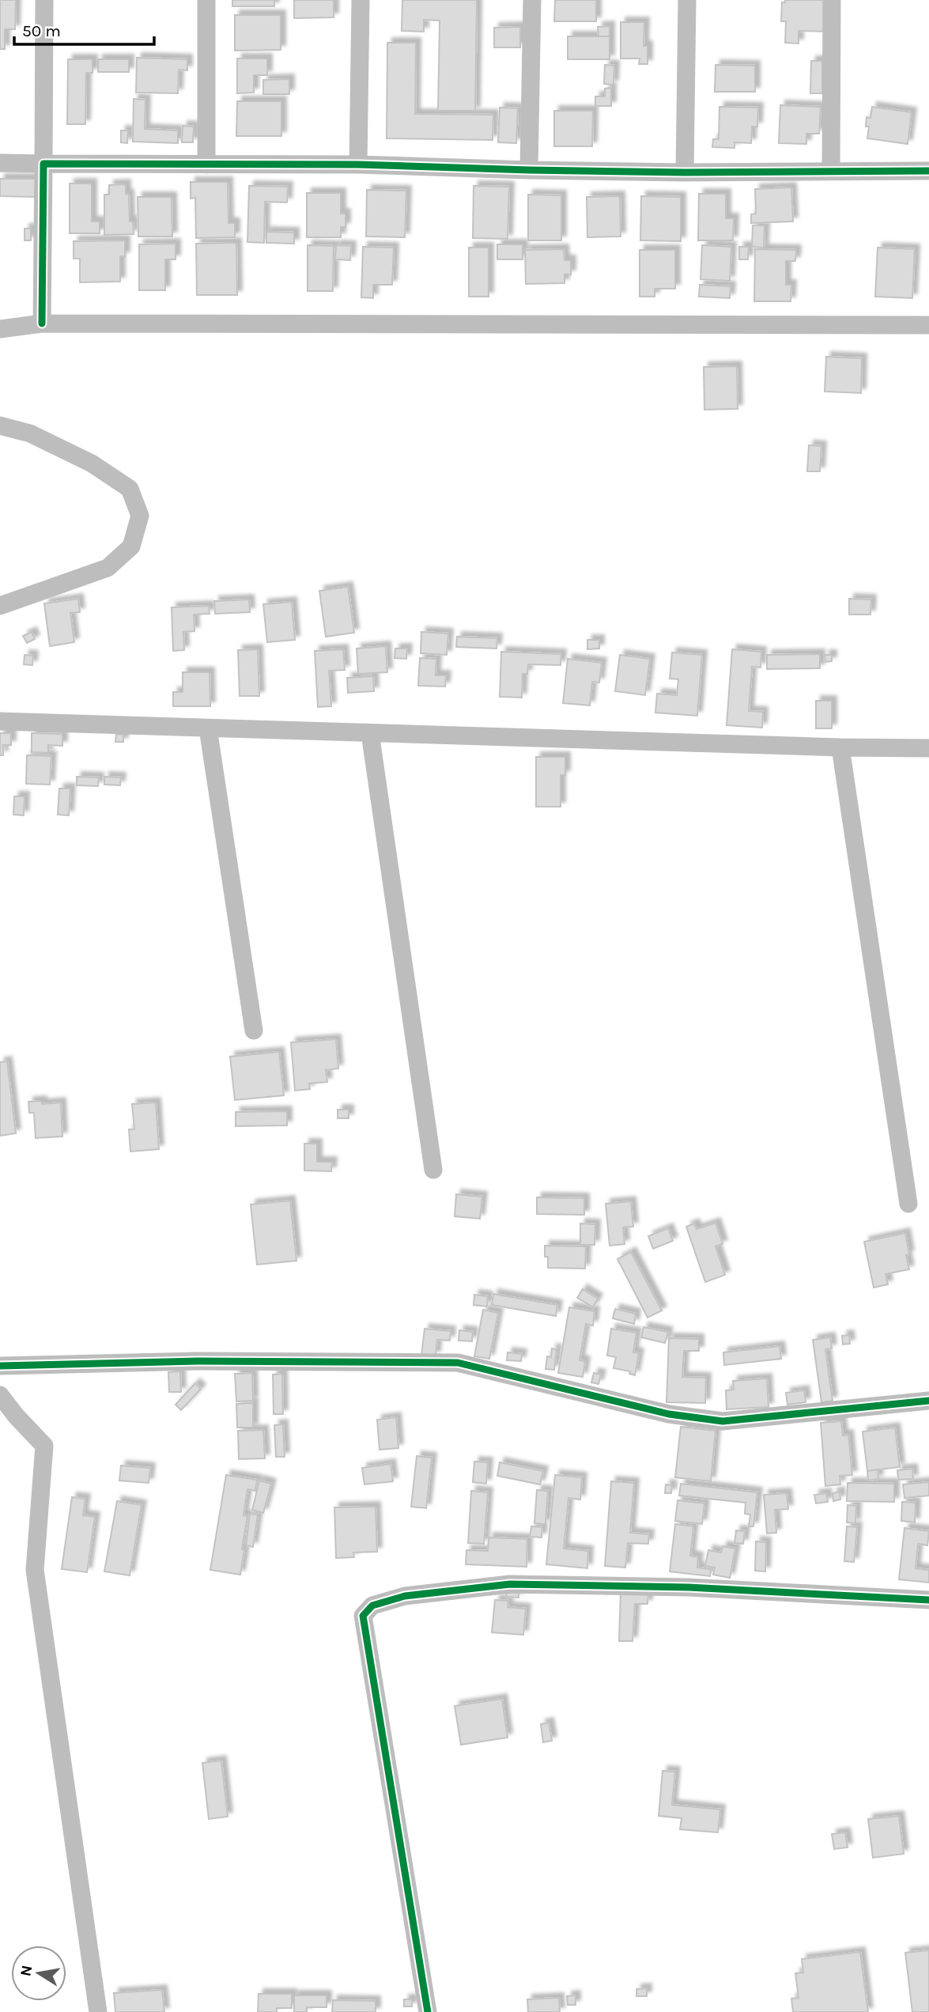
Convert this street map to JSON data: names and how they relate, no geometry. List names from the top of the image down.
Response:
{
  "scale_bar": "50 m",
  "north": "left"
}
